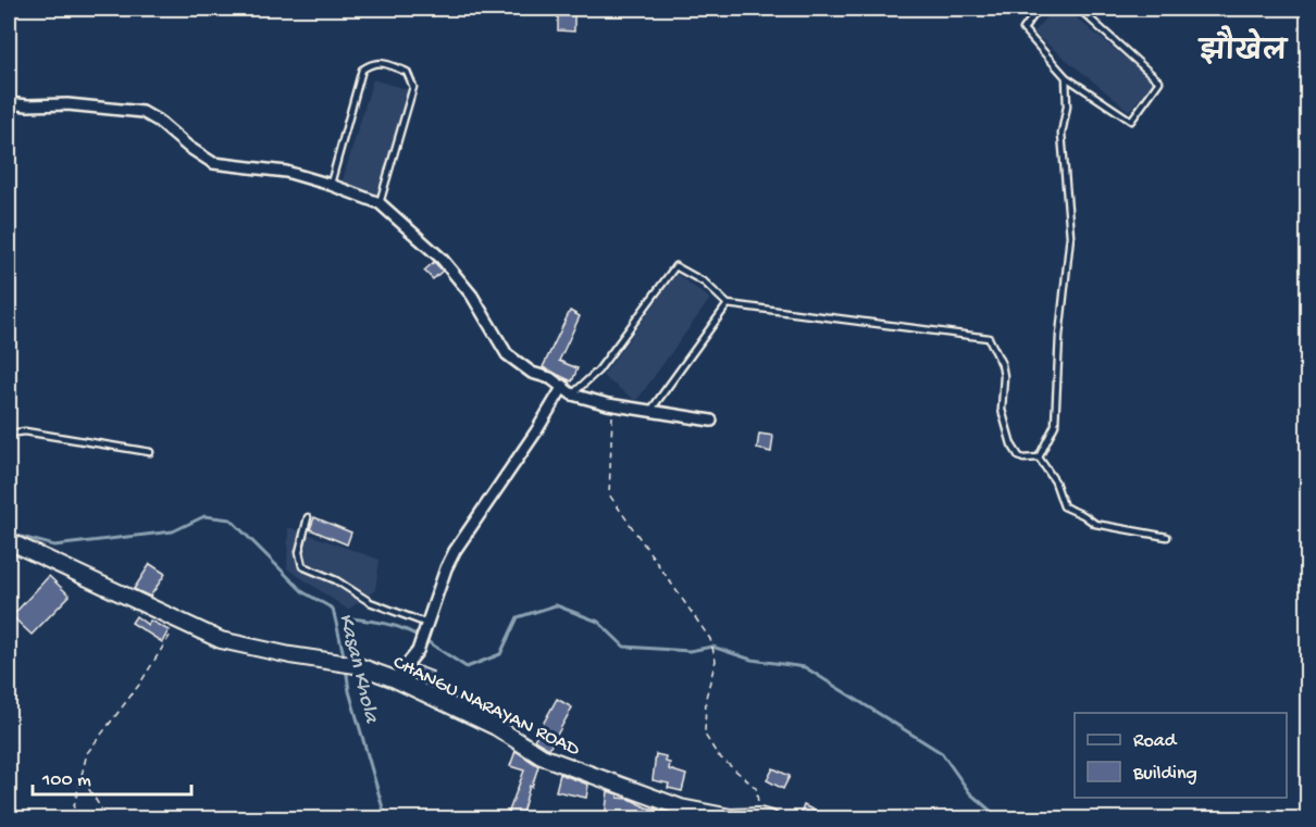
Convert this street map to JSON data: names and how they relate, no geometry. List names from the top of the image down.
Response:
{
  "streets": {
    "main road": ["CHANGU NARAYAN ROAD"]
  },
  "districts": ["झौखेल"],
  "water": ["Kasan Khola"],
  "legend": ["Road", "Building"],
  "scale_bar": "100 m"
}
